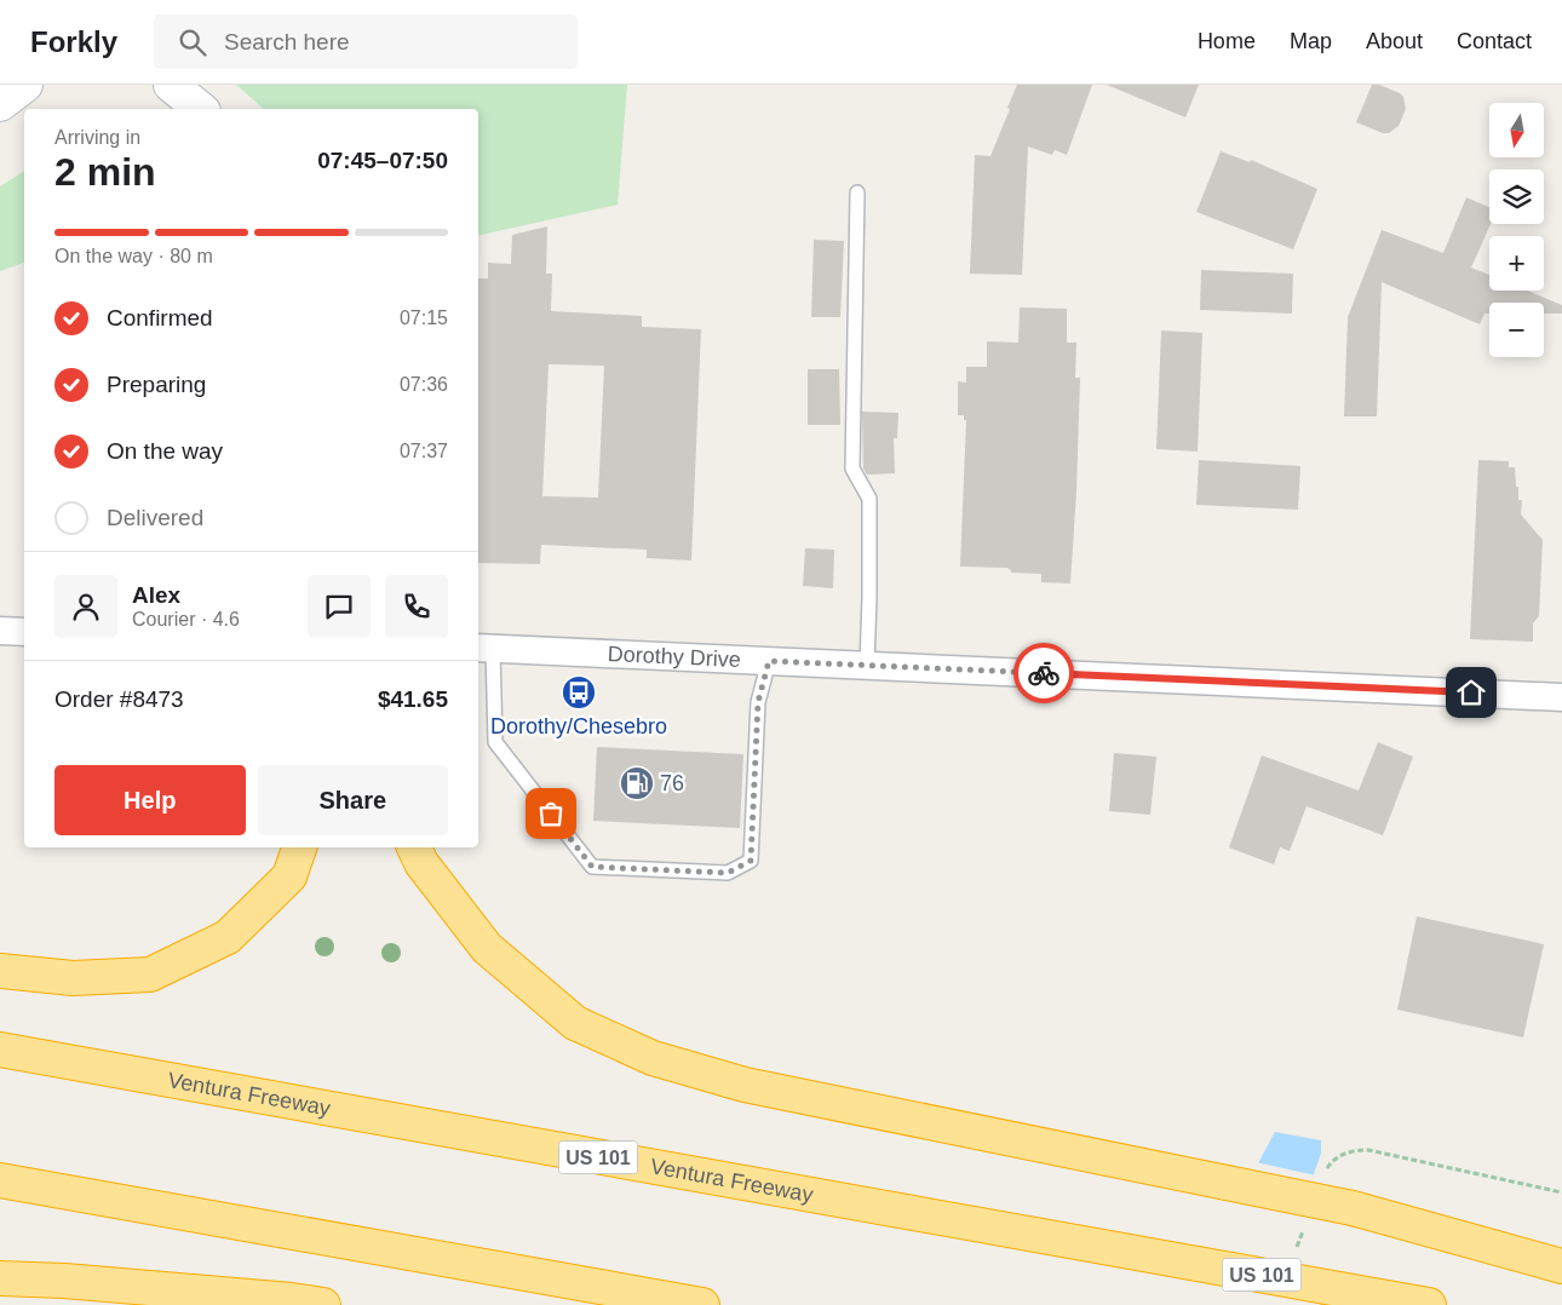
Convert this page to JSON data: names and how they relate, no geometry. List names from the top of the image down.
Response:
{
  "streets": {
    "highway": ["Ventura Freeway", "US 101"],
    "street": ["Dorothy Drive"]
  },
  "places": {
    "bus stop": ["Dorothy/Chesebro"],
    "fuel station": ["76"]
  },
  "north": "bottom",
  "page": {
    "header": "Forkly",
    "search": "Search here",
    "nav": [
      "Home",
      "Map",
      "About",
      "Contact"
    ],
    "map_buttons": ["+", "−"],
    "heading": ["2 min", "Arriving in", "07:45–07:50"],
    "panel": [
      "Alex",
      "Courier · 4.6",
      "Order #8473",
      "$41.65"
    ],
    "bar": "On the way · 80 m",
    "list": [
      ["Confirmed", "07:15"],
      ["Preparing", "07:36"],
      ["On the way", "07:37"],
      "Delivered"
    ],
    "buttons": ["Help", "Share"]
  }
}
